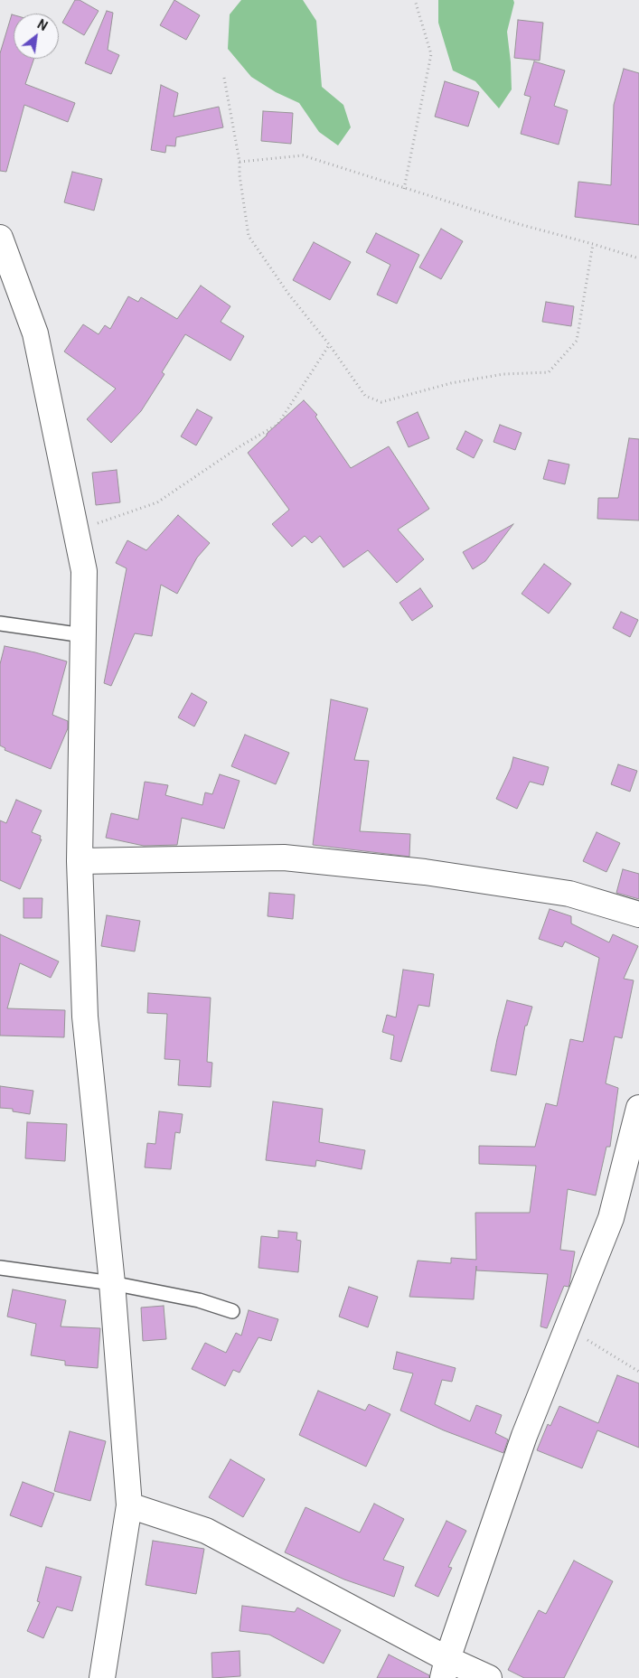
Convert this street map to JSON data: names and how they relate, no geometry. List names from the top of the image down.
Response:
{
  "north": "top right"
}
